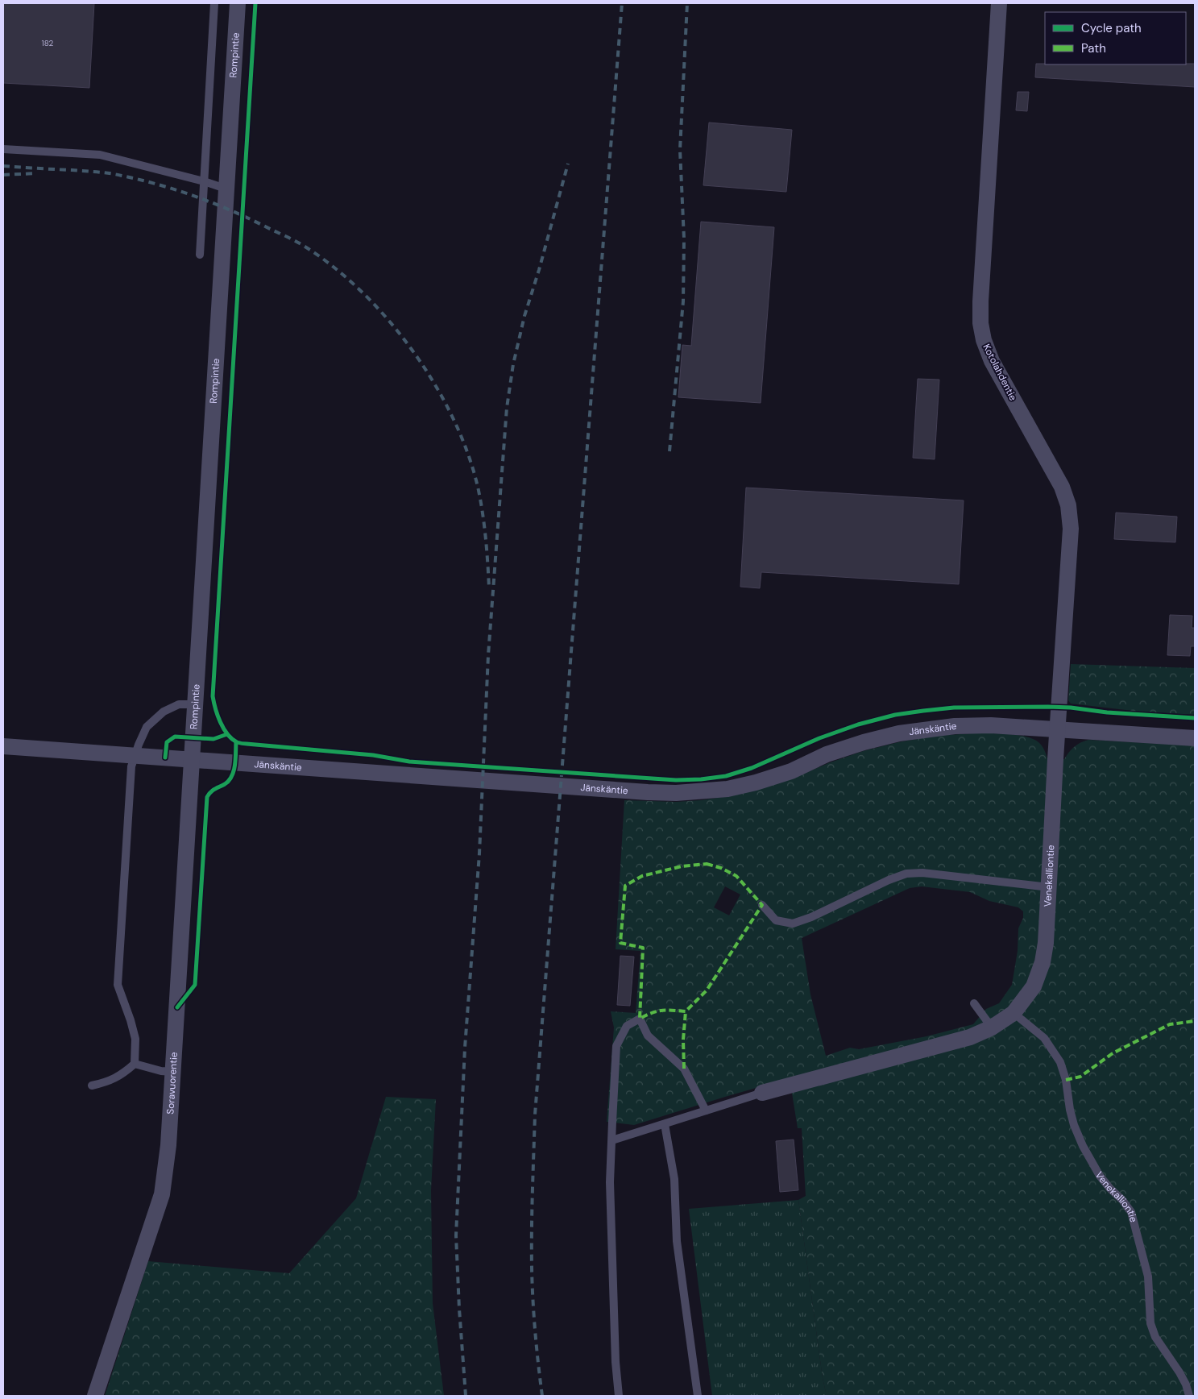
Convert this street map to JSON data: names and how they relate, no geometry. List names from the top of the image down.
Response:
{
  "streets": {
    "street": [
      "Rompintie",
      "Kotolahdentie",
      "Jänskäntie",
      "Venekalliontie",
      "Soravuorentie"
    ]
  },
  "crossings": [
    ["Rompintie", "Jänskäntie"],
    ["Rompintie", "Soravuorentie"],
    ["Kotolahdentie", "Jänskäntie"],
    ["Kotolahdentie", "Venekalliontie"],
    ["Jänskäntie", "Venekalliontie"],
    ["Jänskäntie", "Soravuorentie"]
  ],
  "house_numbers": ["182"],
  "legend": ["Cycle path", "Path"]
}
